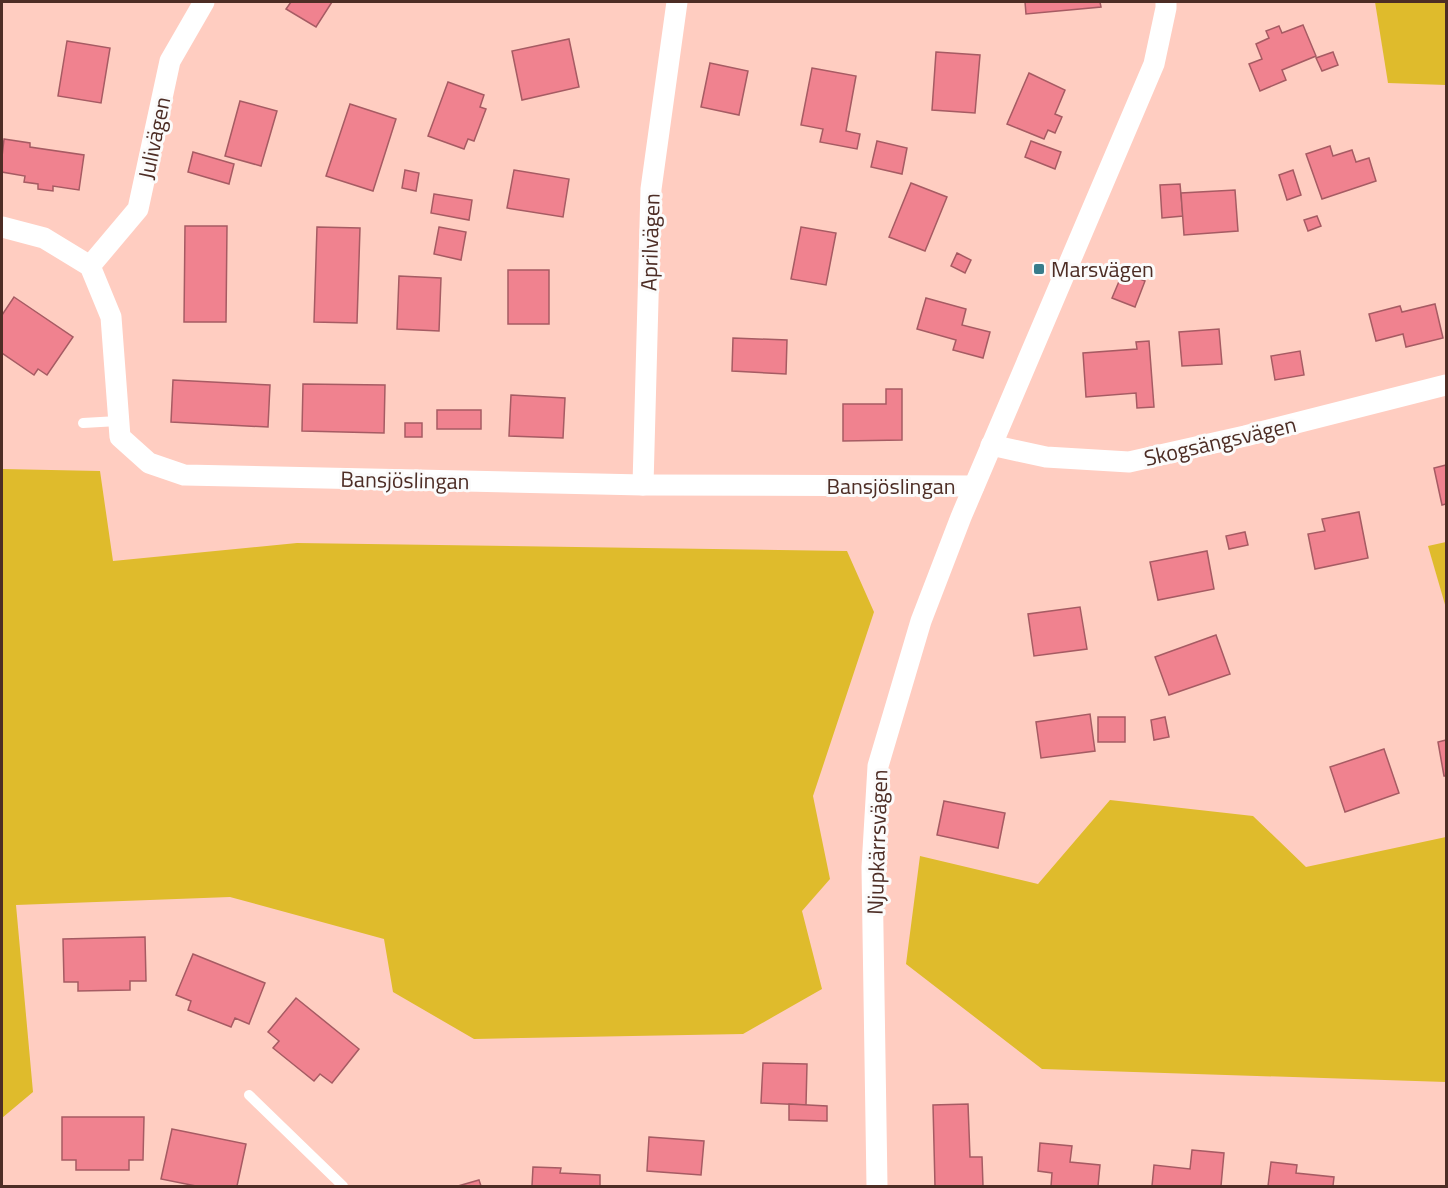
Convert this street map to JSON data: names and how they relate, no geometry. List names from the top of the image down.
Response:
{
  "streets": {
    "street": [
      "Julivägen",
      "Aprilvägen",
      "Skogsängsvägen",
      "Bansjöslingan",
      "Njupkärrsvägen"
    ]
  },
  "crossings": [
    ["Julivägen", "Bansjöslingan"],
    ["Aprilvägen", "Bansjöslingan"],
    ["Skogsängsvägen", "Njupkärrsvägen"],
    ["Bansjöslingan", "Njupkärrsvägen"]
  ],
  "places": {
    "transit": ["Marsvägen"]
  }
}
